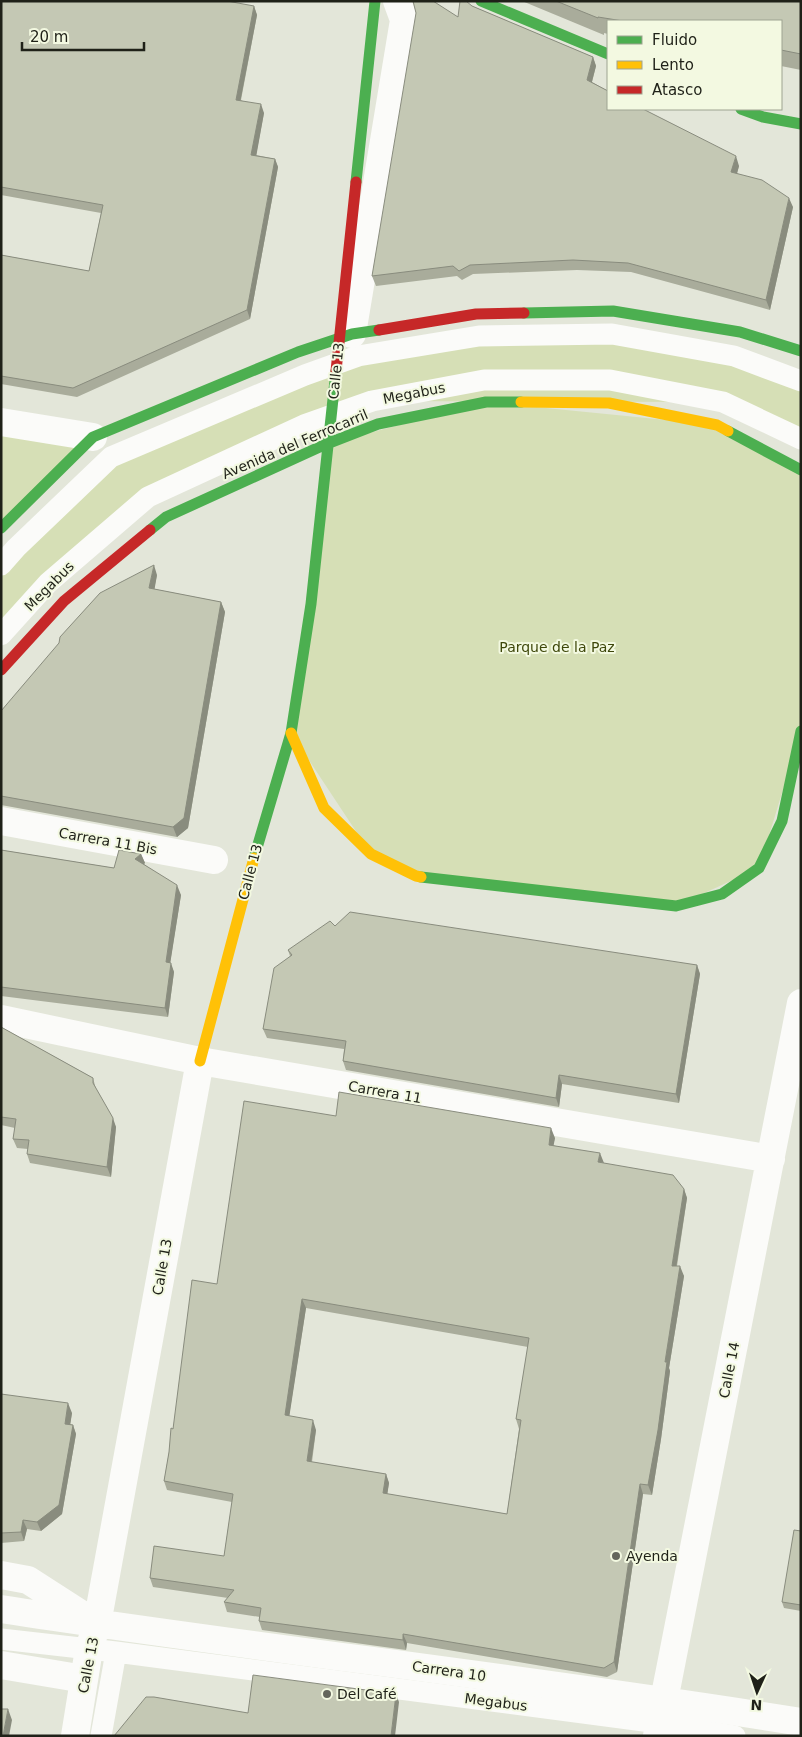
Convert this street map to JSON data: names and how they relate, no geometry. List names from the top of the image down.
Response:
{
  "streets": {
    "main road": ["Calle 13", "Avenida del Ferrocarril"],
    "street": [
      "Carrera 11 Bis",
      "Carrera 11",
      "Calle 14",
      "Carrera 10"
    ],
    "lane": ["Megabus"]
  },
  "crossings": [
    ["Calle 13", "Carrera 11"],
    ["Calle 13", "Carrera 10"],
    ["Megabus", "Calle 14"],
    ["Megabus", "Carrera 10"],
    ["Carrera 11", "Calle 14"],
    ["Calle 14", "Carrera 10"]
  ],
  "parks": ["Parque de la Paz"],
  "places": ["Ayenda", "Del Café"],
  "legend": ["Fluido", "Lento", "Atasco"],
  "scale_bar": "20 m",
  "north": "bottom"
}
